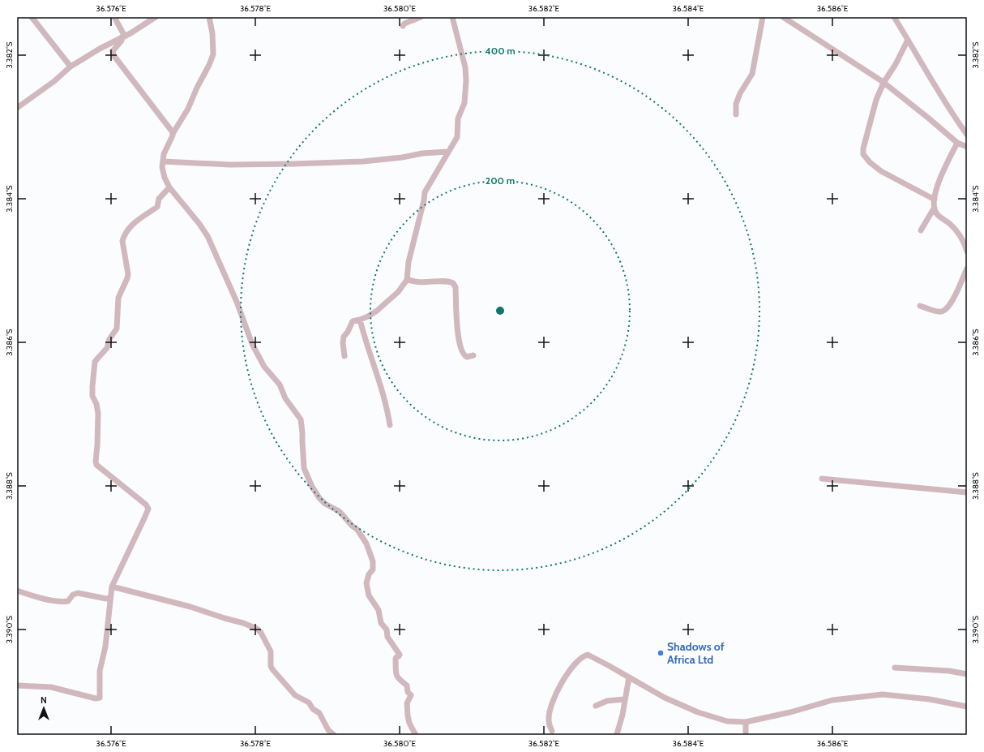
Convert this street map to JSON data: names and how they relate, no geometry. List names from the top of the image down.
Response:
{
  "places": ["Shadows of Africa Ltd"],
  "north": "top",
  "coordinates": [
    "36.576°E",
    "36.578°E",
    "36.580°E",
    "36.582°E",
    "36.584°E",
    "36.586°E",
    "3.382°S",
    "3.384°S",
    "3.386°S",
    "3.388°S",
    "3.390°S"
  ],
  "rings": ["400 m", "200 m"]
}
